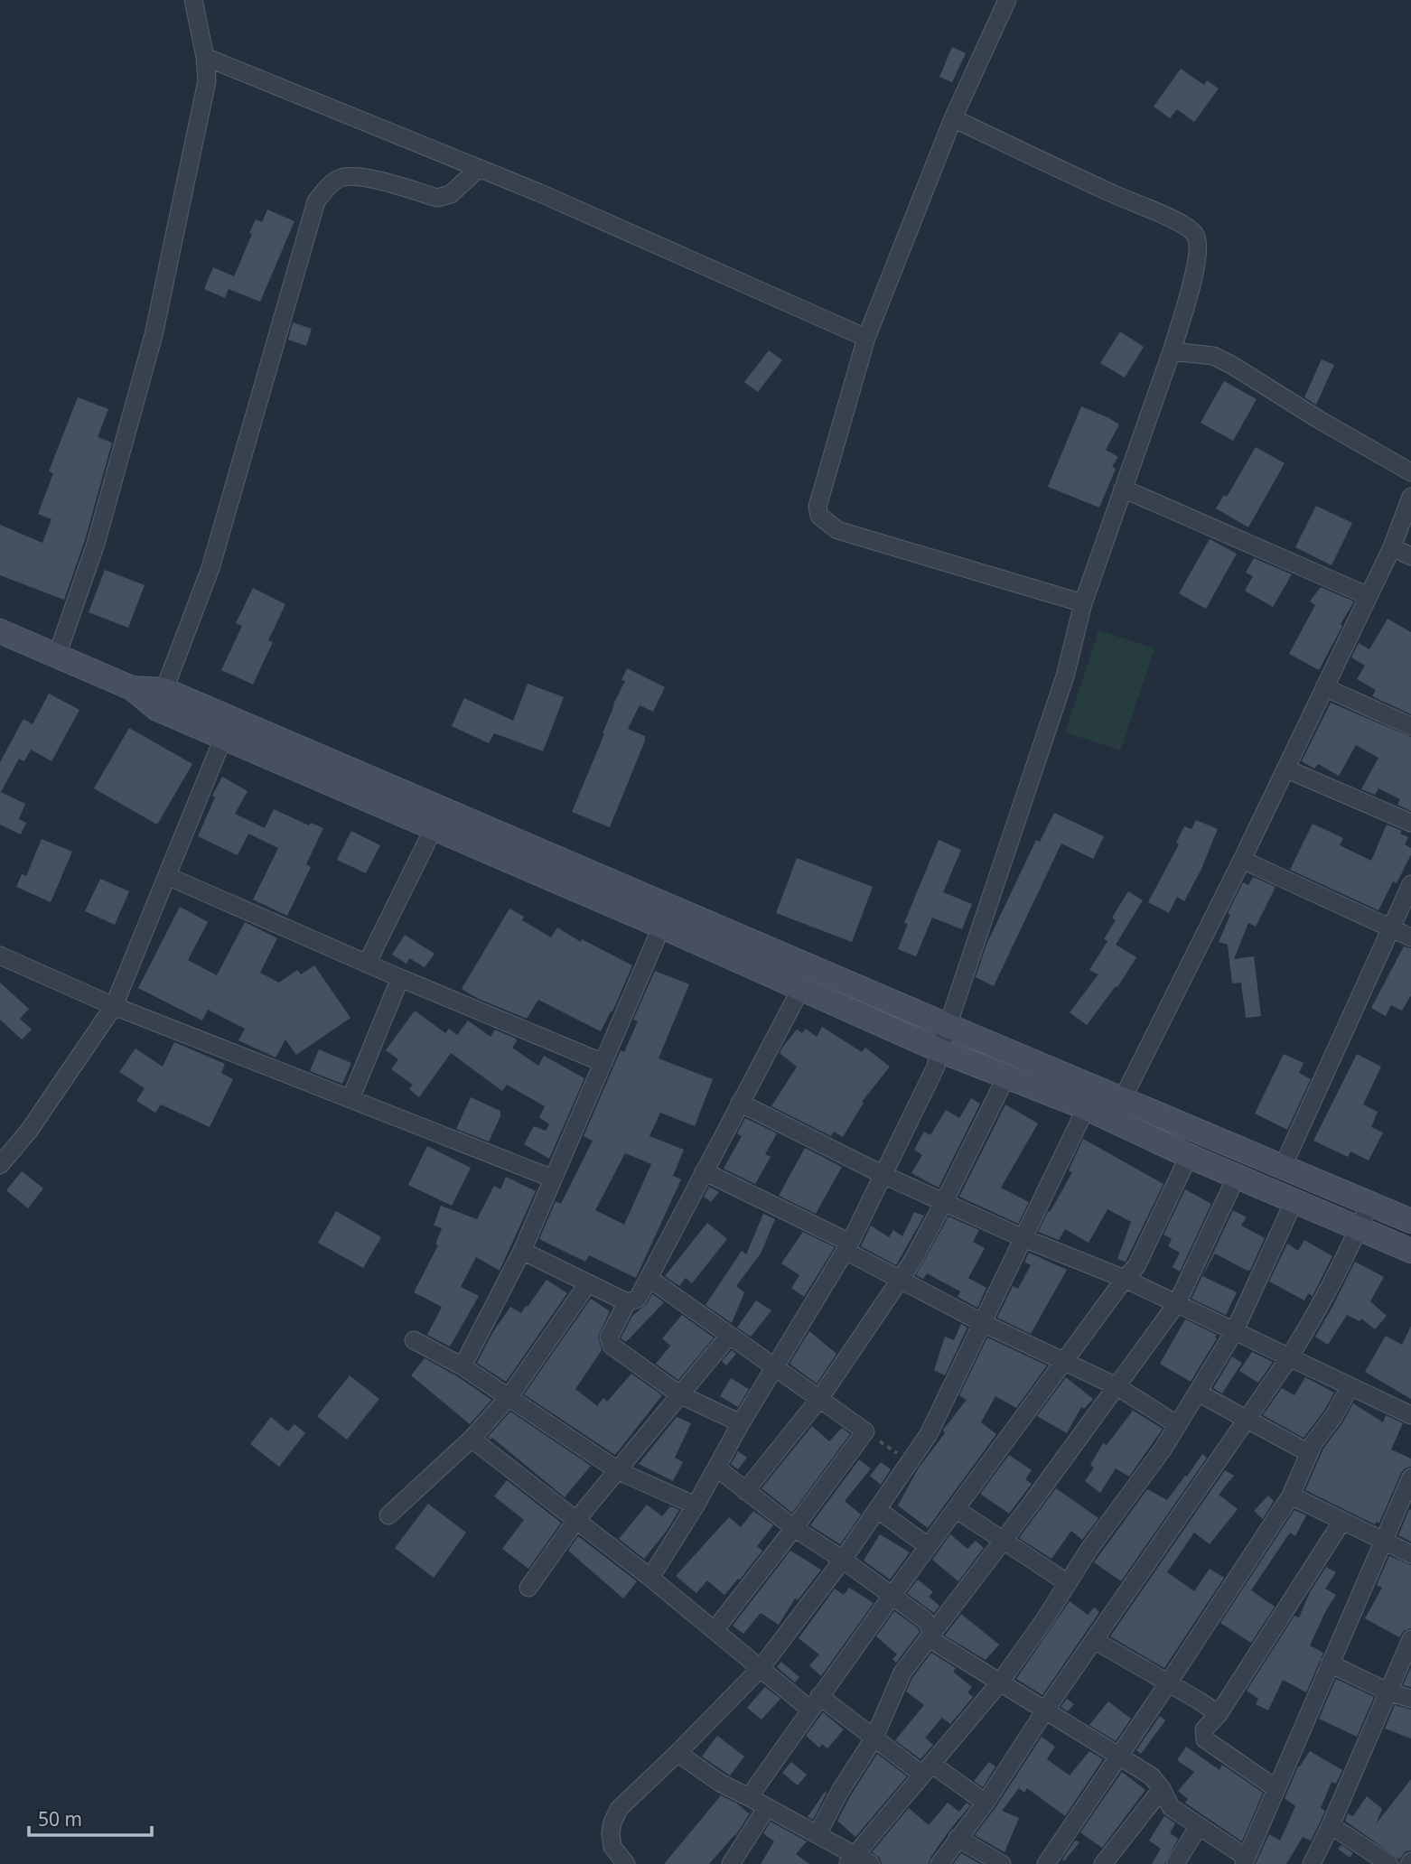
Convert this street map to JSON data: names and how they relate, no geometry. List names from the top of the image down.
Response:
{
  "scale_bar": "50 m"
}
